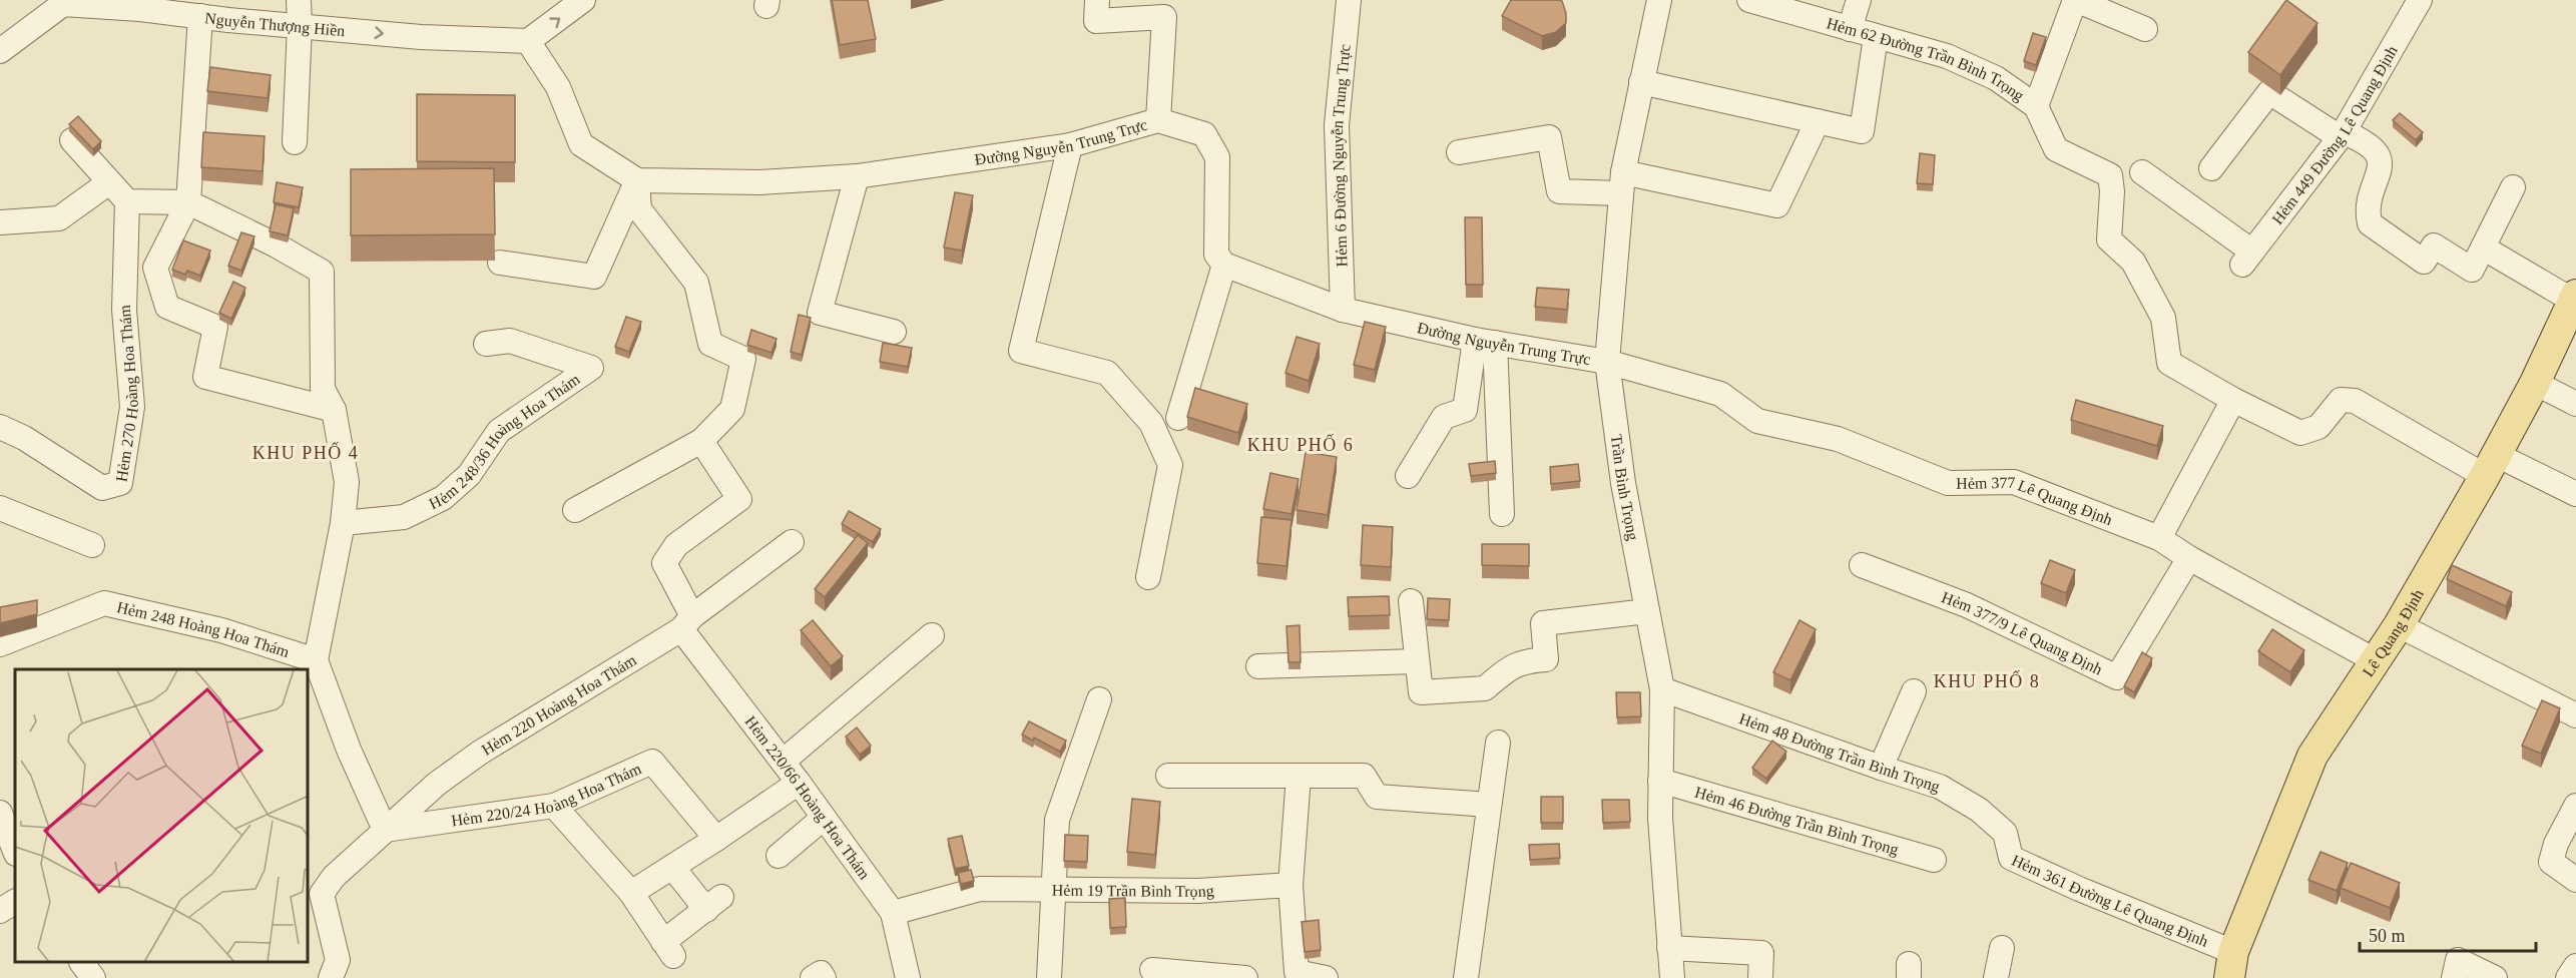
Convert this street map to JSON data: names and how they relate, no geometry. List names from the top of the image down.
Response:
{
  "streets": {
    "main road": ["Lê Quang Định"],
    "street": [
      "Nguyễn Thượng Hiền",
      "Hẻm 62 Đường Trần Bình Trọng",
      "Hẻm 449 Đường Lê Quang Định",
      "Đường Nguyễn Trung Trực",
      "Hẻm 6 Đường Nguyễn Trung Trực",
      "Hẻm 270 Hoàng Hoa Thám",
      "Hẻm 248/36 Hoàng Hoa Thám",
      "Trần Bình Trọng",
      "Hẻm 377 Lê Quang Định",
      "Hẻm 248 Hoàng Hoa Thám",
      "Hẻm 377/9 Lê Quang Định",
      "Hẻm 220 Hoàng Hoa Thám",
      "Hẻm 48 Đường Trần Bình Trọng",
      "Hẻm 220/24 Hoàng Hoa Thám",
      "Hẻm 220/66 Hoàng Hoa Thám",
      "Hẻm 46 Đường Trần Bình Trọng",
      "Hẻm 19 Trần Bình Trọng",
      "Hẻm 361 Đường Lê Quang Định"
    ]
  },
  "crossings": [
    ["Đường Nguyễn Trung Trực", "Hẻm 6 Đường Nguyễn Trung Trực"],
    ["Đường Nguyễn Trung Trực", "Trần Bình Trọng"],
    ["Đường Nguyễn Trung Trực", "Hẻm 377 Lê Quang Định"],
    ["Trần Bình Trọng", "Hẻm 377 Lê Quang Định"],
    ["Trần Bình Trọng", "Hẻm 48 Đường Trần Bình Trọng"],
    ["Trần Bình Trọng", "Hẻm 46 Đường Trần Bình Trọng"],
    ["Hẻm 377 Lê Quang Định", "Lê Quang Định"],
    ["Hẻm 377 Lê Quang Định", "Hẻm 377/9 Lê Quang Định"],
    ["Lê Quang Định", "Hẻm 361 Đường Lê Quang Định"],
    ["Hẻm 220 Hoàng Hoa Thám", "Hẻm 220/24 Hoàng Hoa Thám"],
    ["Hẻm 220 Hoàng Hoa Thám", "Hẻm 220/66 Hoàng Hoa Thám"],
    ["Hẻm 48 Đường Trần Bình Trọng", "Hẻm 361 Đường Lê Quang Định"],
    ["Hẻm 220/66 Hoàng Hoa Thám", "Hẻm 19 Trần Bình Trọng"]
  ],
  "one_way": ["Nguyễn Thượng Hiền"],
  "districts": ["KHU PHỐ 6", "KHU PHỐ 4", "KHU PHỐ 8"],
  "scale_bar": "50 m"
}
